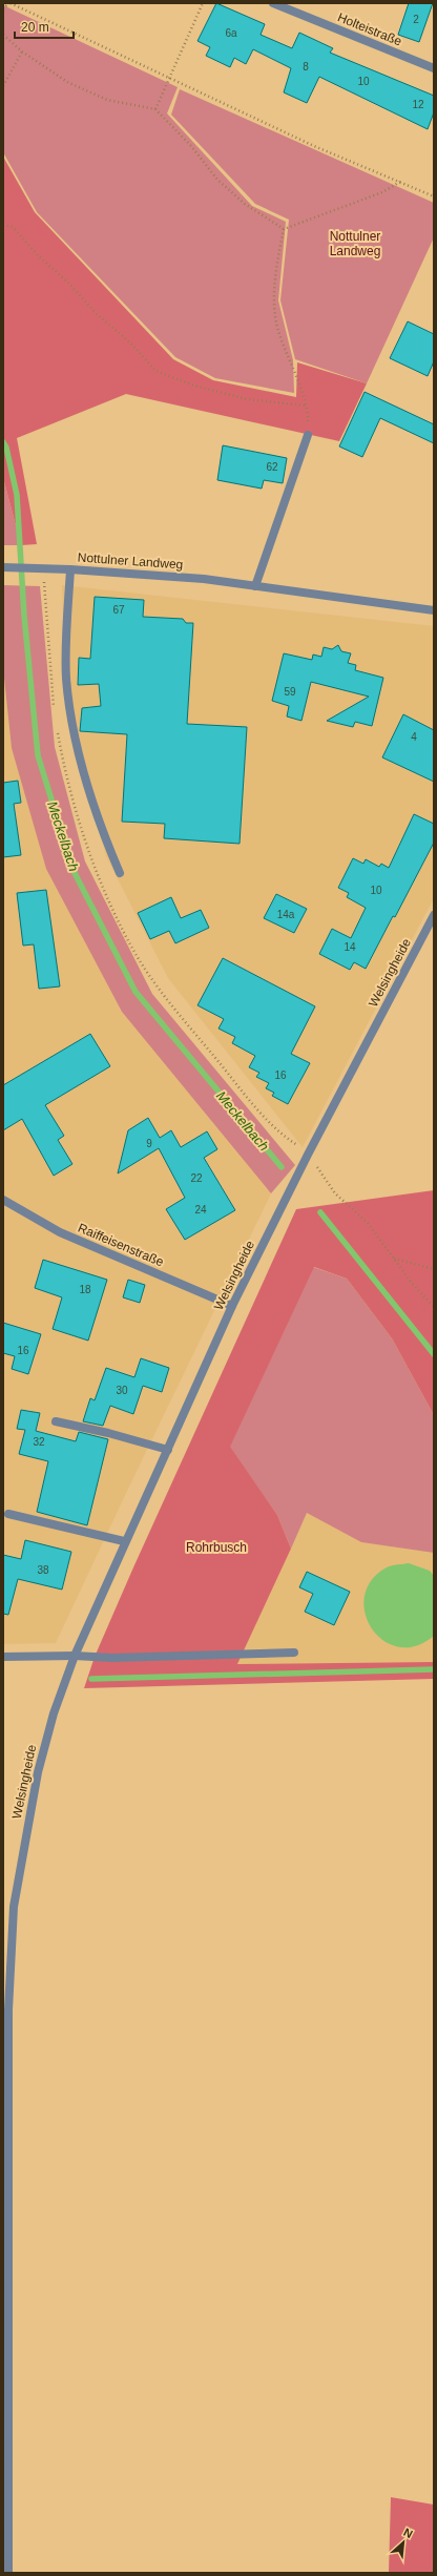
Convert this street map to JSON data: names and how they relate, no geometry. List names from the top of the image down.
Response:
{
  "streets": {
    "street": [
      "Holteistraße",
      "Nottulner Landweg",
      "Welsingheide",
      "Raiffeisenstraße"
    ]
  },
  "crossings": [
    ["Welsingheide", "Raiffeisenstraße"]
  ],
  "water": ["Meckelbach"],
  "parks": ["Nottulner Landweg", "Rohrbusch"],
  "house_numbers": [
    "2",
    "6a",
    "8",
    "10",
    "12",
    "62",
    "67",
    "59",
    "4",
    "10",
    "14a",
    "14",
    "16",
    "9",
    "22",
    "24",
    "18",
    "16",
    "30",
    "32",
    "38"
  ],
  "scale_bar": "20 m",
  "north": "top right"
}
